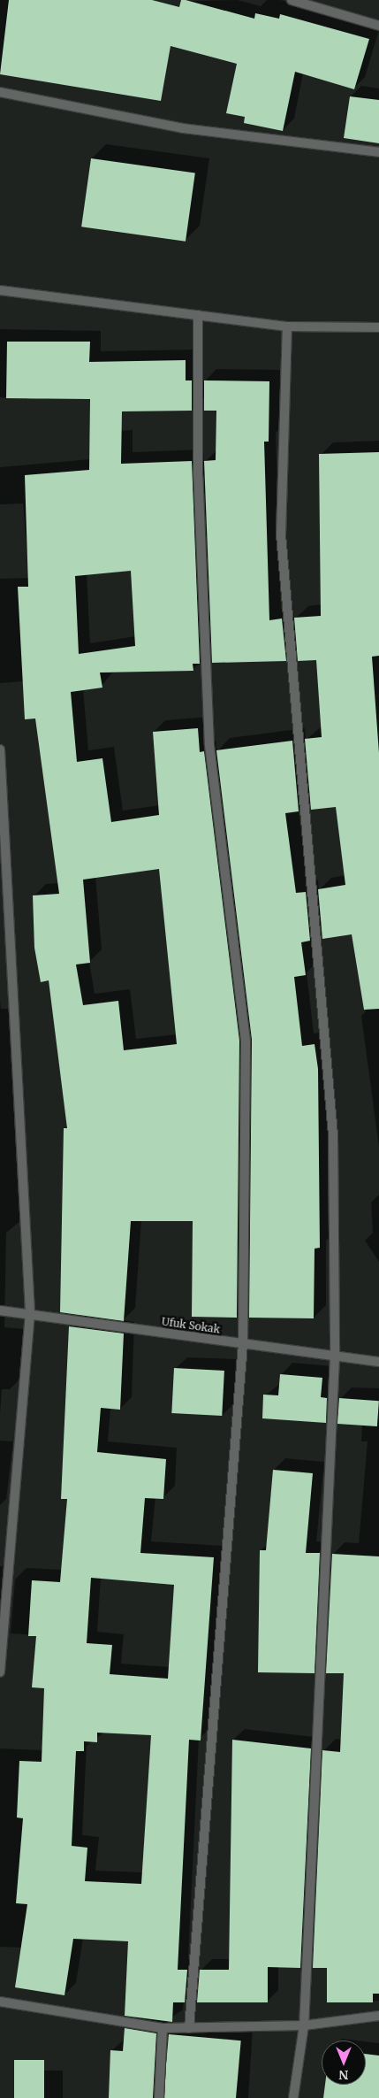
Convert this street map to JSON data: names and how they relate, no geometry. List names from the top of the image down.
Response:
{
  "streets": {
    "street": ["Ufuk Sokak"]
  },
  "north": "bottom"
}
